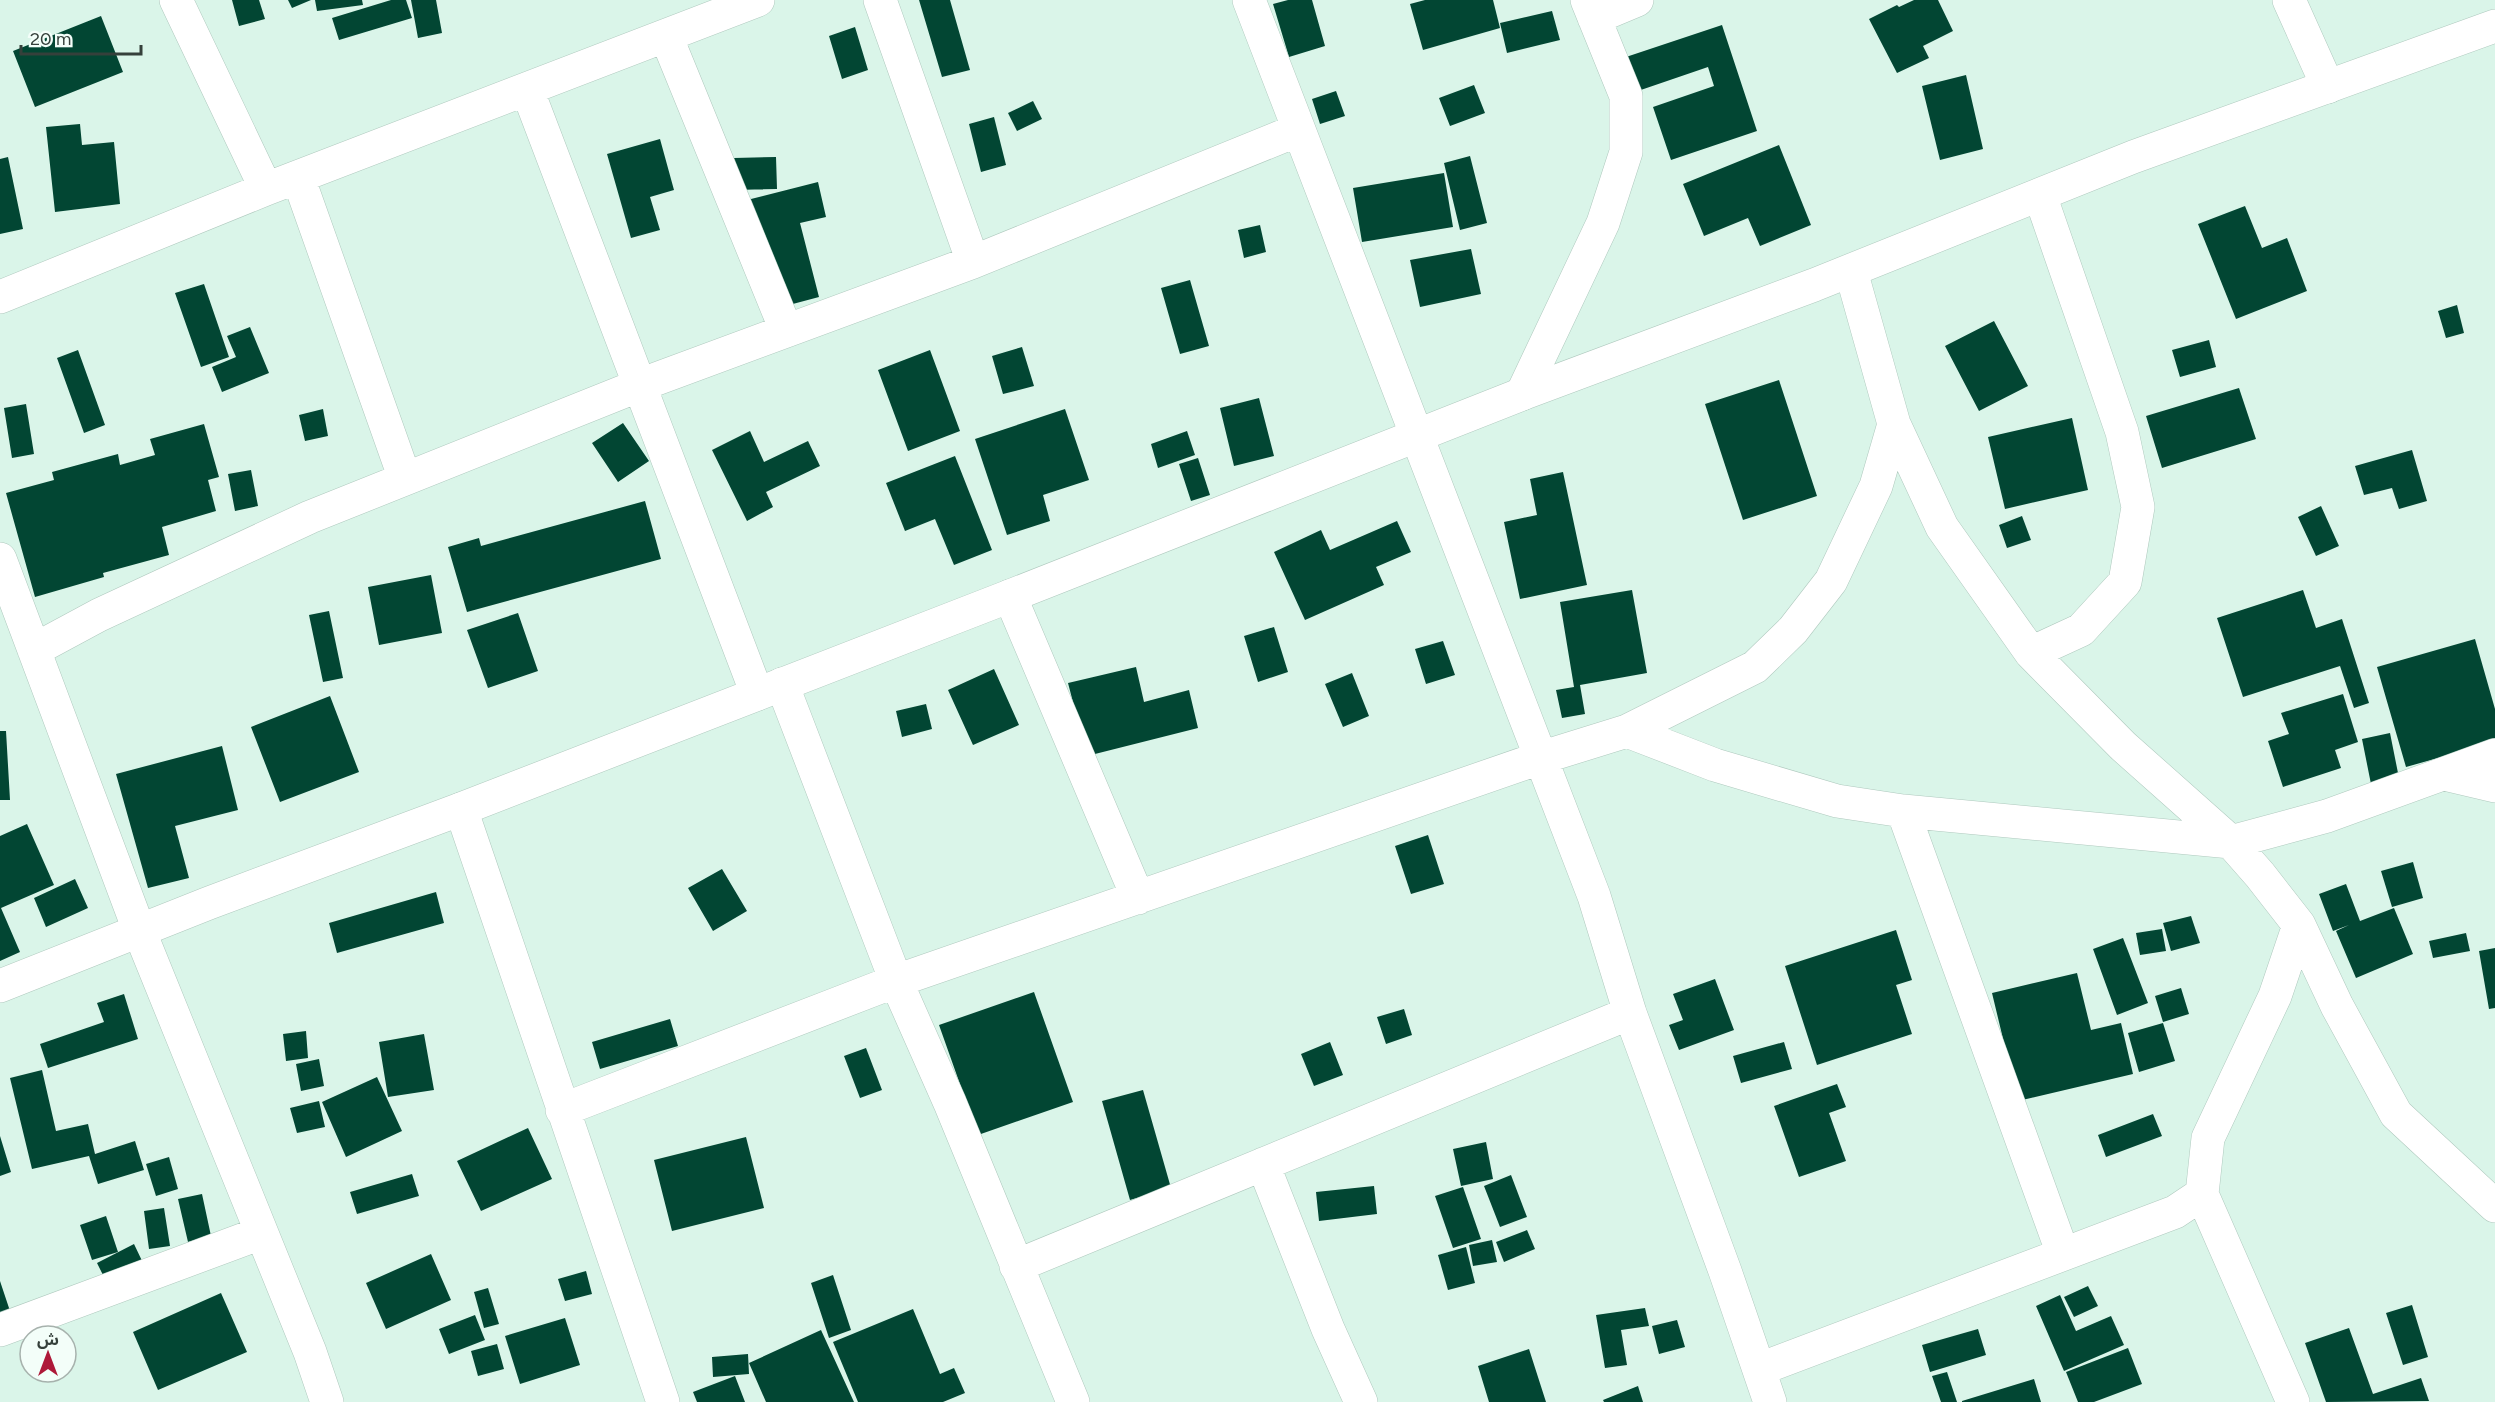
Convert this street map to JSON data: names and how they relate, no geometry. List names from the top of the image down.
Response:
{
  "scale_bar": "20 m",
  "north": "top"
}
